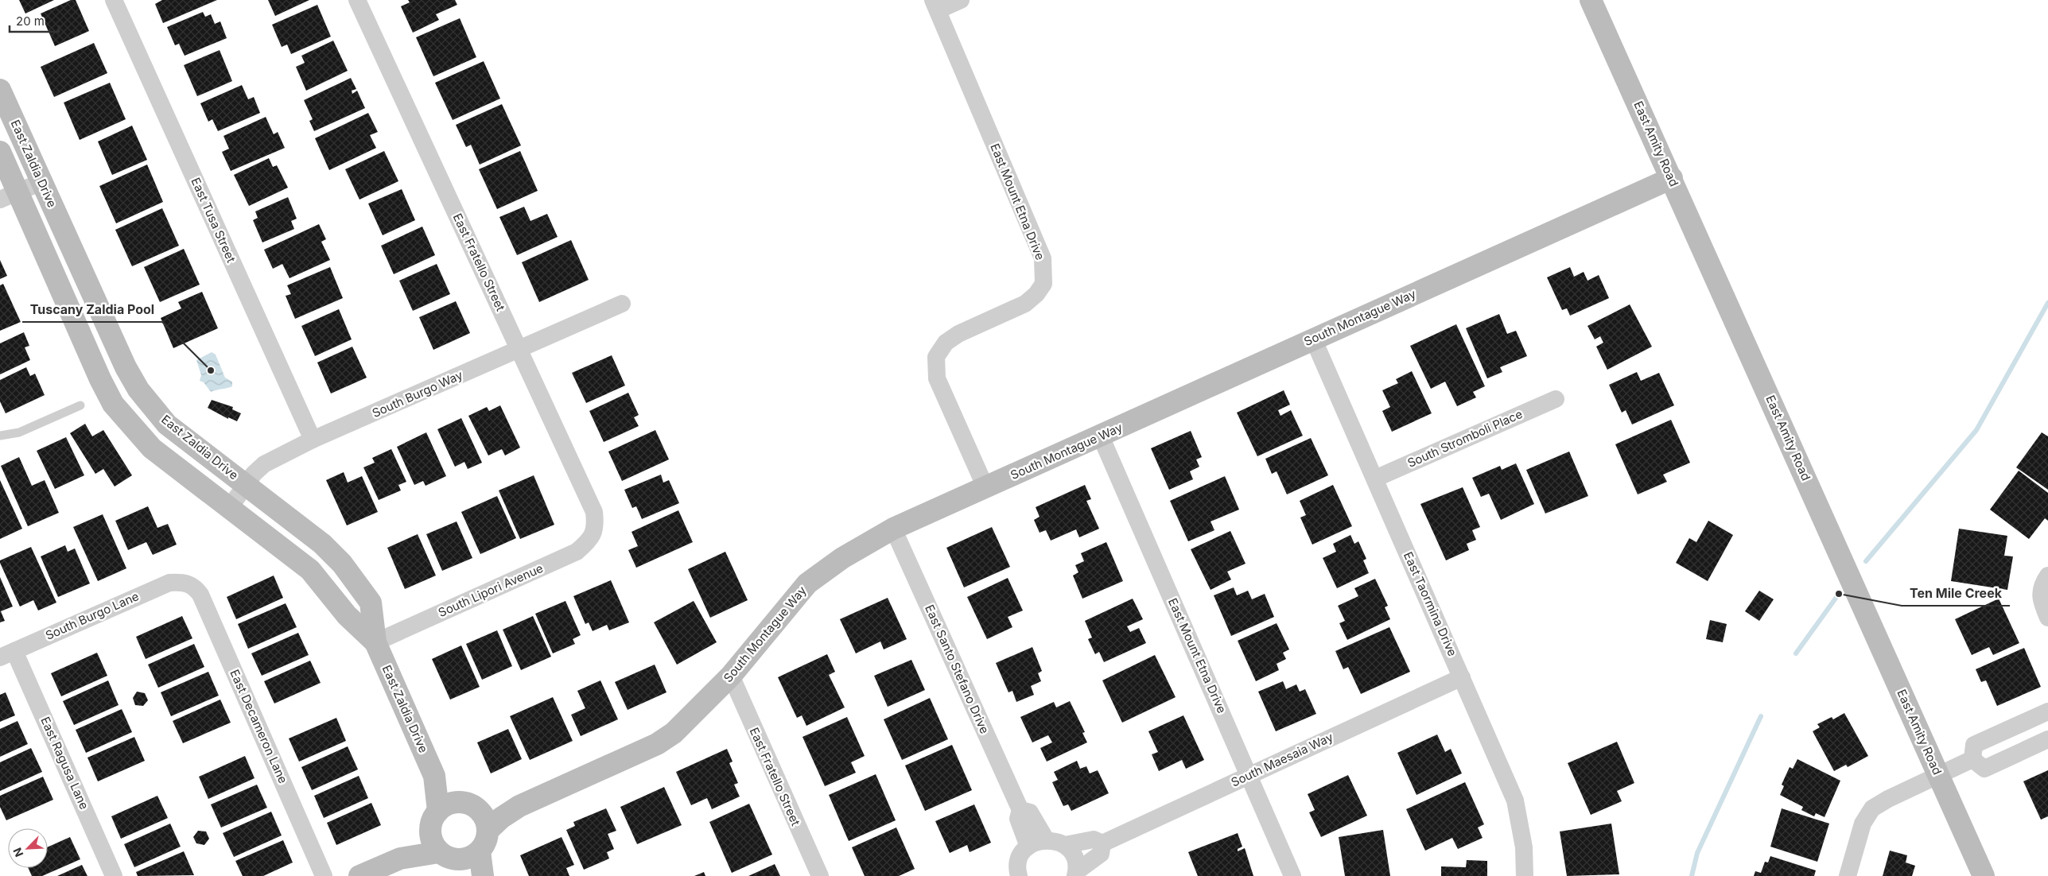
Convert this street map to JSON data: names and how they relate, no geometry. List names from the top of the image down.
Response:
{
  "streets": {
    "street": [
      "East Amity Road",
      "East Zaldia Drive",
      "East Mount Etna Drive",
      "East Tusa Street",
      "East Fratello Street",
      "South Montague Way",
      "South Burgo Way",
      "South Stromboli Place",
      "South Lipori Avenue",
      "East Taormina Drive",
      "South Burgo Lane",
      "East Santo Stefano Drive",
      "East Decameron Lane",
      "South Maesaia Way",
      "East Ragusa Lane"
    ]
  },
  "crossings": [
    ["East Amity Road", "South Montague Way"],
    ["East Zaldia Drive", "South Montague Way"],
    ["East Zaldia Drive", "South Burgo Way"],
    ["East Zaldia Drive", "South Lipori Avenue"],
    ["East Mount Etna Drive", "South Montague Way"],
    ["East Mount Etna Drive", "South Maesaia Way"],
    ["East Tusa Street", "South Burgo Way"],
    ["East Fratello Street", "South Montague Way"],
    ["East Fratello Street", "South Burgo Way"],
    ["East Fratello Street", "South Lipori Avenue"],
    ["South Montague Way", "East Taormina Drive"],
    ["South Montague Way", "East Santo Stefano Drive"],
    ["South Stromboli Place", "East Taormina Drive"],
    ["East Taormina Drive", "South Maesaia Way"],
    ["South Burgo Lane", "East Decameron Lane"],
    ["South Burgo Lane", "East Ragusa Lane"]
  ],
  "places": ["Tuscany Zaldia Pool", "Ten Mile Creek"],
  "scale_bar": "20 m",
  "north": "bottom left"
}
